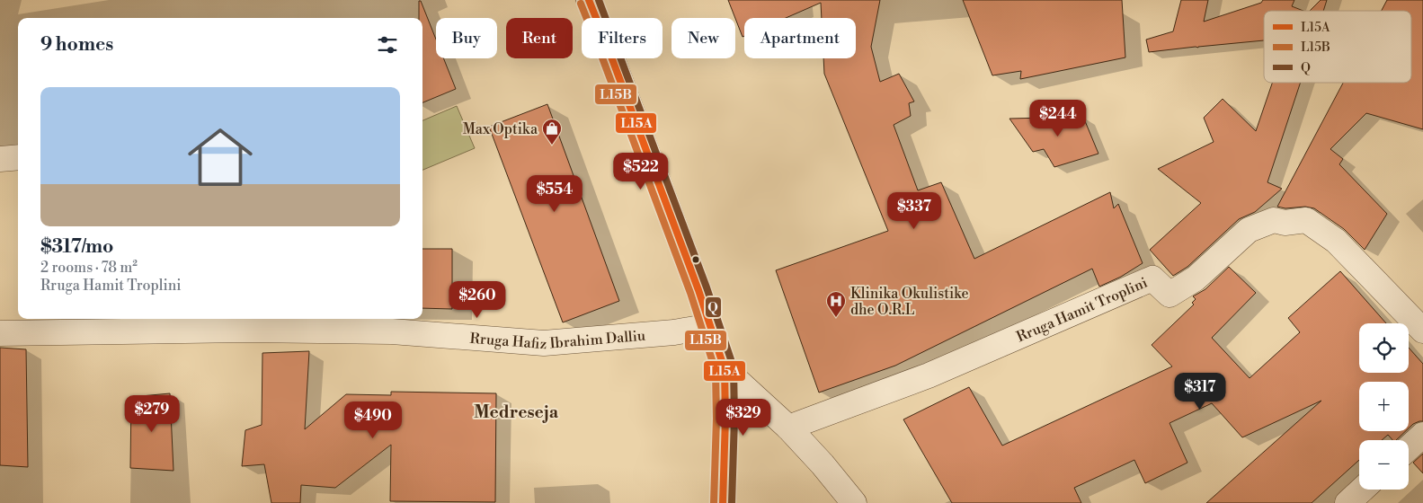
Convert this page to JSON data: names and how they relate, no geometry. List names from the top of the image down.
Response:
{
  "streets": {
    "street": ["Rruga Hamit Troplini", "Rruga Hafiz Ibrahim Dalliu"]
  },
  "districts": ["Medreseja"],
  "places": {
    "shop": ["Max Optika"],
    "hospital": ["Klinika Okulistike dhe O.R.L"]
  },
  "lines": ["transit line L15A", "transit line Q", "transit line L15B"],
  "legend": ["L15A", "L15B", "Q"],
  "page": {
    "chip": [
      "Buy",
      "Rent",
      "Filters",
      "New",
      "Apartment"
    ],
    "heading": "9 homes",
    "list": [
      {
        "name": "$317/mo",
        "note": "2 rooms · 78 m² · Rruga Hamit Troplini"
      }
    ],
    "price": [
      "$244",
      "$522",
      "$554",
      "$337",
      "$260",
      "$317",
      "$279",
      "$329",
      "$490"
    ],
    "map_buttons": ["+", "−"]
  }
}
